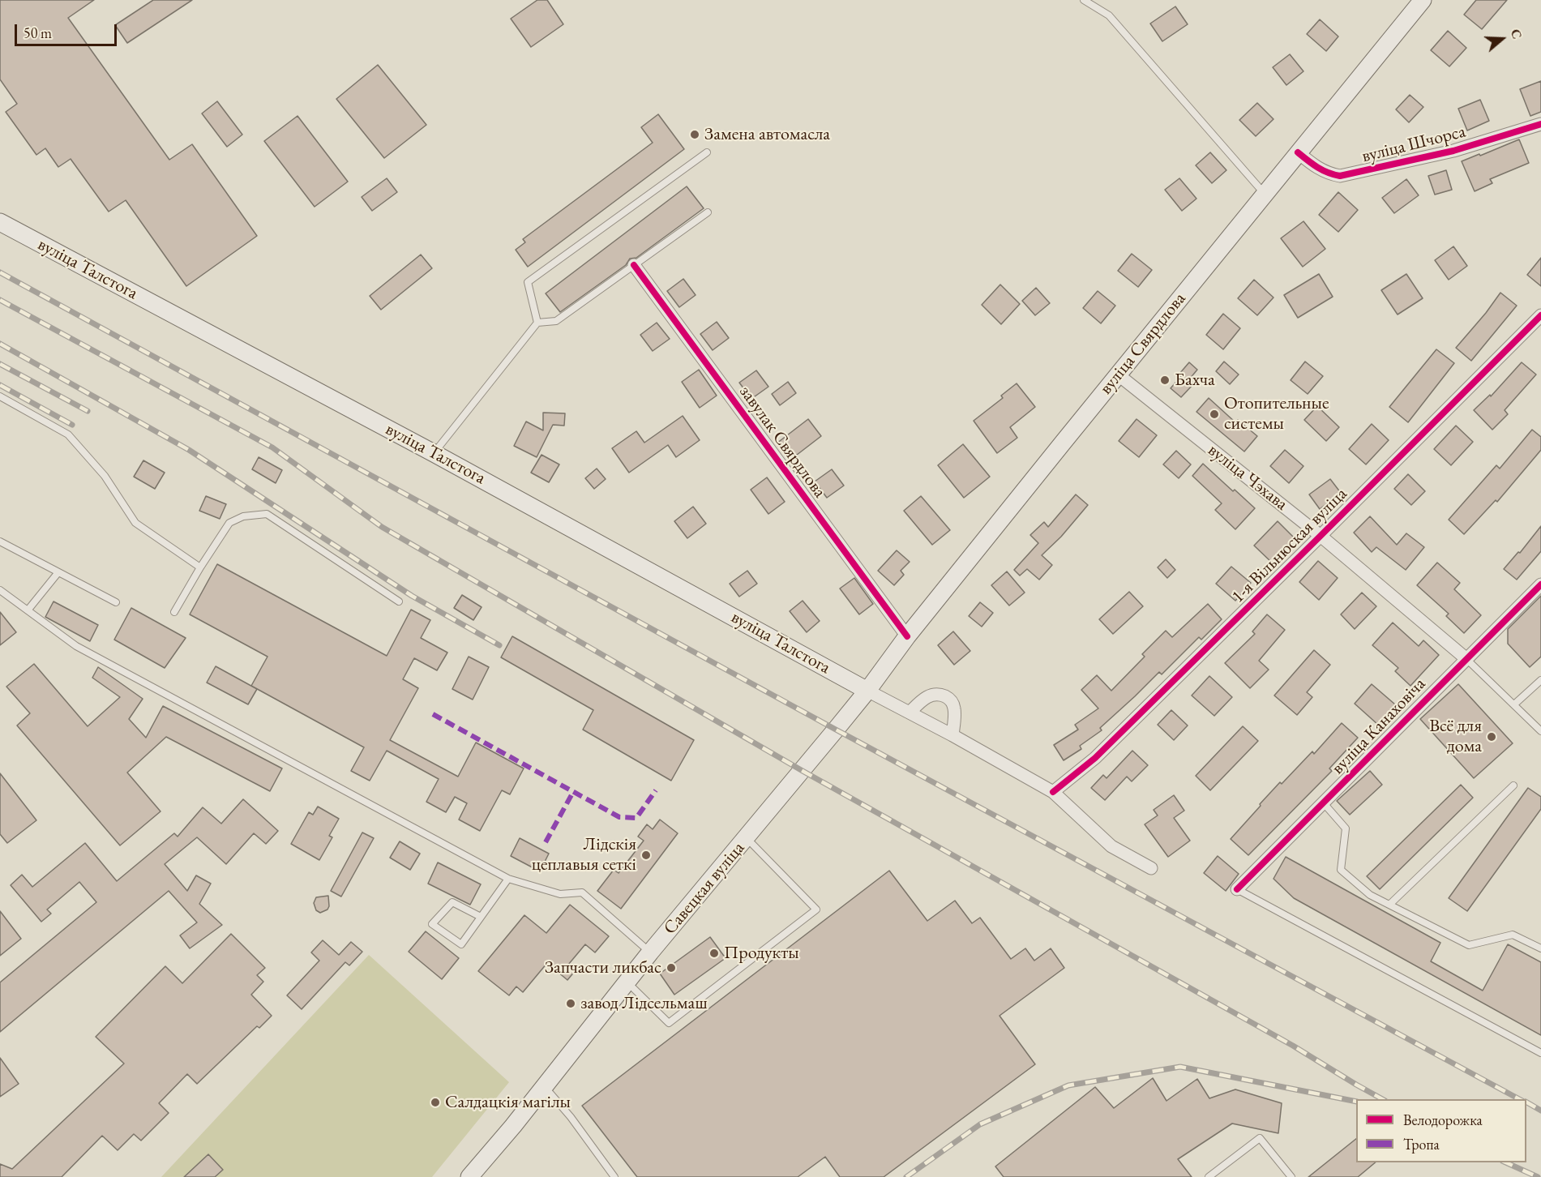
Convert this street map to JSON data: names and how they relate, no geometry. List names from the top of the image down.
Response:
{
  "streets": {
    "main road": ["вуліца Талстога", "вуліца Свярдлова", "Савецкая вуліца"],
    "street": [
      "вуліца Шчорса",
      "завулак Свярдлова",
      "вуліца Чэхава",
      "1-я Вільнюская вуліца",
      "вуліца Канаховіча"
    ]
  },
  "crossings": [
    ["вуліца Шчорса", "вуліца Свярдлова"],
    ["вуліца Талстога", "вуліца Свярдлова"],
    ["вуліца Талстога", "Савецкая вуліца"],
    ["вуліца Свярдлова", "завулак Свярдлова"],
    ["вуліца Свярдлова", "вуліца Чэхава"],
    ["вуліца Свярдлова", "Савецкая вуліца"],
    ["вуліца Чэхава", "1-я Вільнюская вуліца"],
    ["вуліца Чэхава", "вуліца Канаховіча"]
  ],
  "places": [
    "Замена автомасла",
    "Бахча",
    "Отопительные системы",
    "Всё для дома",
    "Лідскія цеплавыя сеткі",
    "Продукты",
    "Запчасти ликбас",
    "завод Лідсельмаш",
    "Салдацкія магілы"
  ],
  "legend": ["Велодорожка", "Тропа"],
  "scale_bar": "50 m",
  "north": "right"
}
